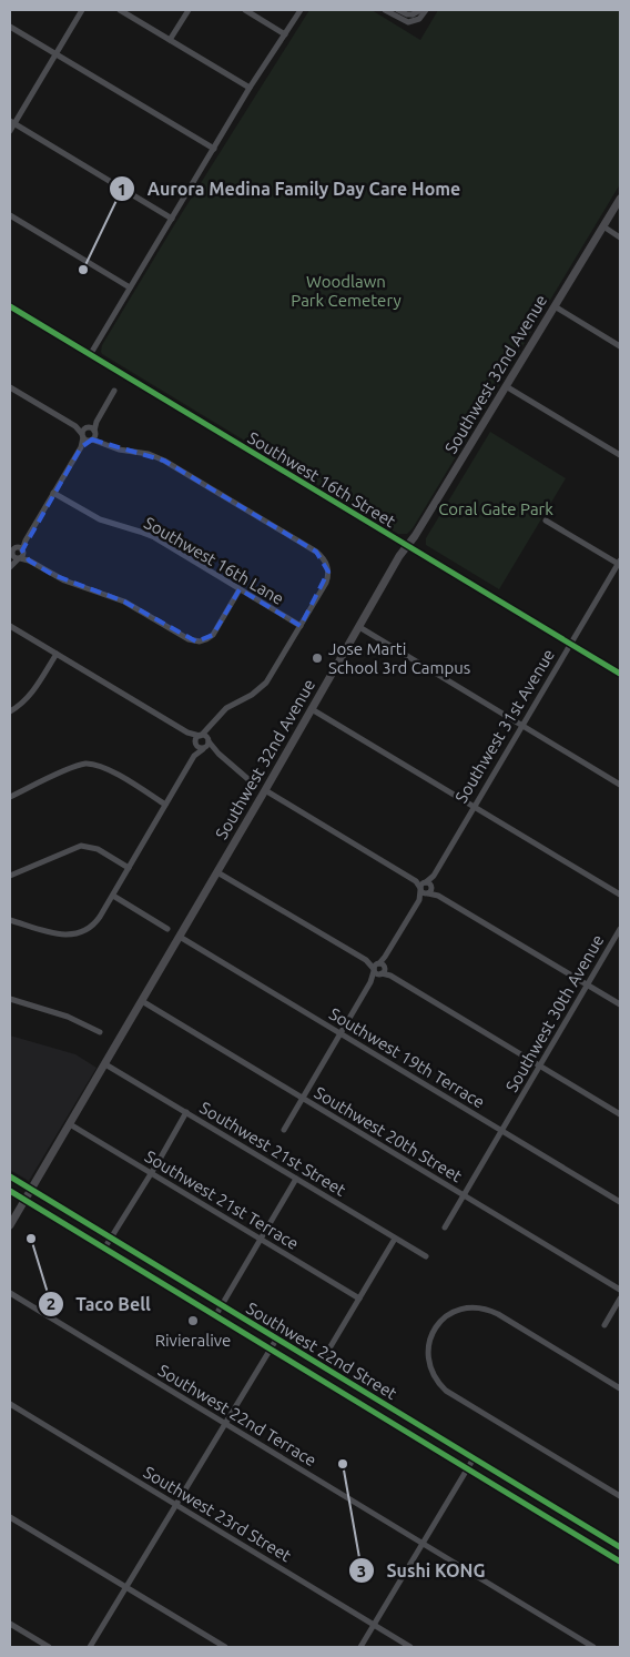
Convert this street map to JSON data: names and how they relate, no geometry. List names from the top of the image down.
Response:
{
  "streets": {
    "street": [
      "Southwest 32nd Avenue",
      "Southwest 16th Street",
      "Southwest 16th Lane",
      "Southwest 31st Avenue",
      "Southwest 30th Avenue",
      "Southwest 19th Terrace",
      "Southwest 20th Street",
      "Southwest 21st Street",
      "Southwest 21st Terrace",
      "Southwest 22nd Street",
      "Southwest 22nd Terrace",
      "Southwest 23rd Street"
    ]
  },
  "crossings": [
    ["Southwest 32nd Avenue", "Southwest 16th Street"],
    ["Southwest 32nd Avenue", "Southwest 19th Terrace"],
    ["Southwest 32nd Avenue", "Southwest 20th Street"],
    ["Southwest 32nd Avenue", "Southwest 21st Street"],
    ["Southwest 32nd Avenue", "Southwest 21st Terrace"],
    ["Southwest 32nd Avenue", "Southwest 22nd Street"],
    ["Southwest 16th Street", "Southwest 31st Avenue"],
    ["Southwest 30th Avenue", "Southwest 19th Terrace"],
    ["Southwest 30th Avenue", "Southwest 20th Street"]
  ],
  "parks": ["Woodlawn Park Cemetery", "Coral Gate Park"],
  "places": [
    "Aurora Medina Family Day Care Home",
    "Jose Marti School 3rd Campus",
    "Taco Bell",
    "Rivieralive",
    "Sushi KONG"
  ]
}
